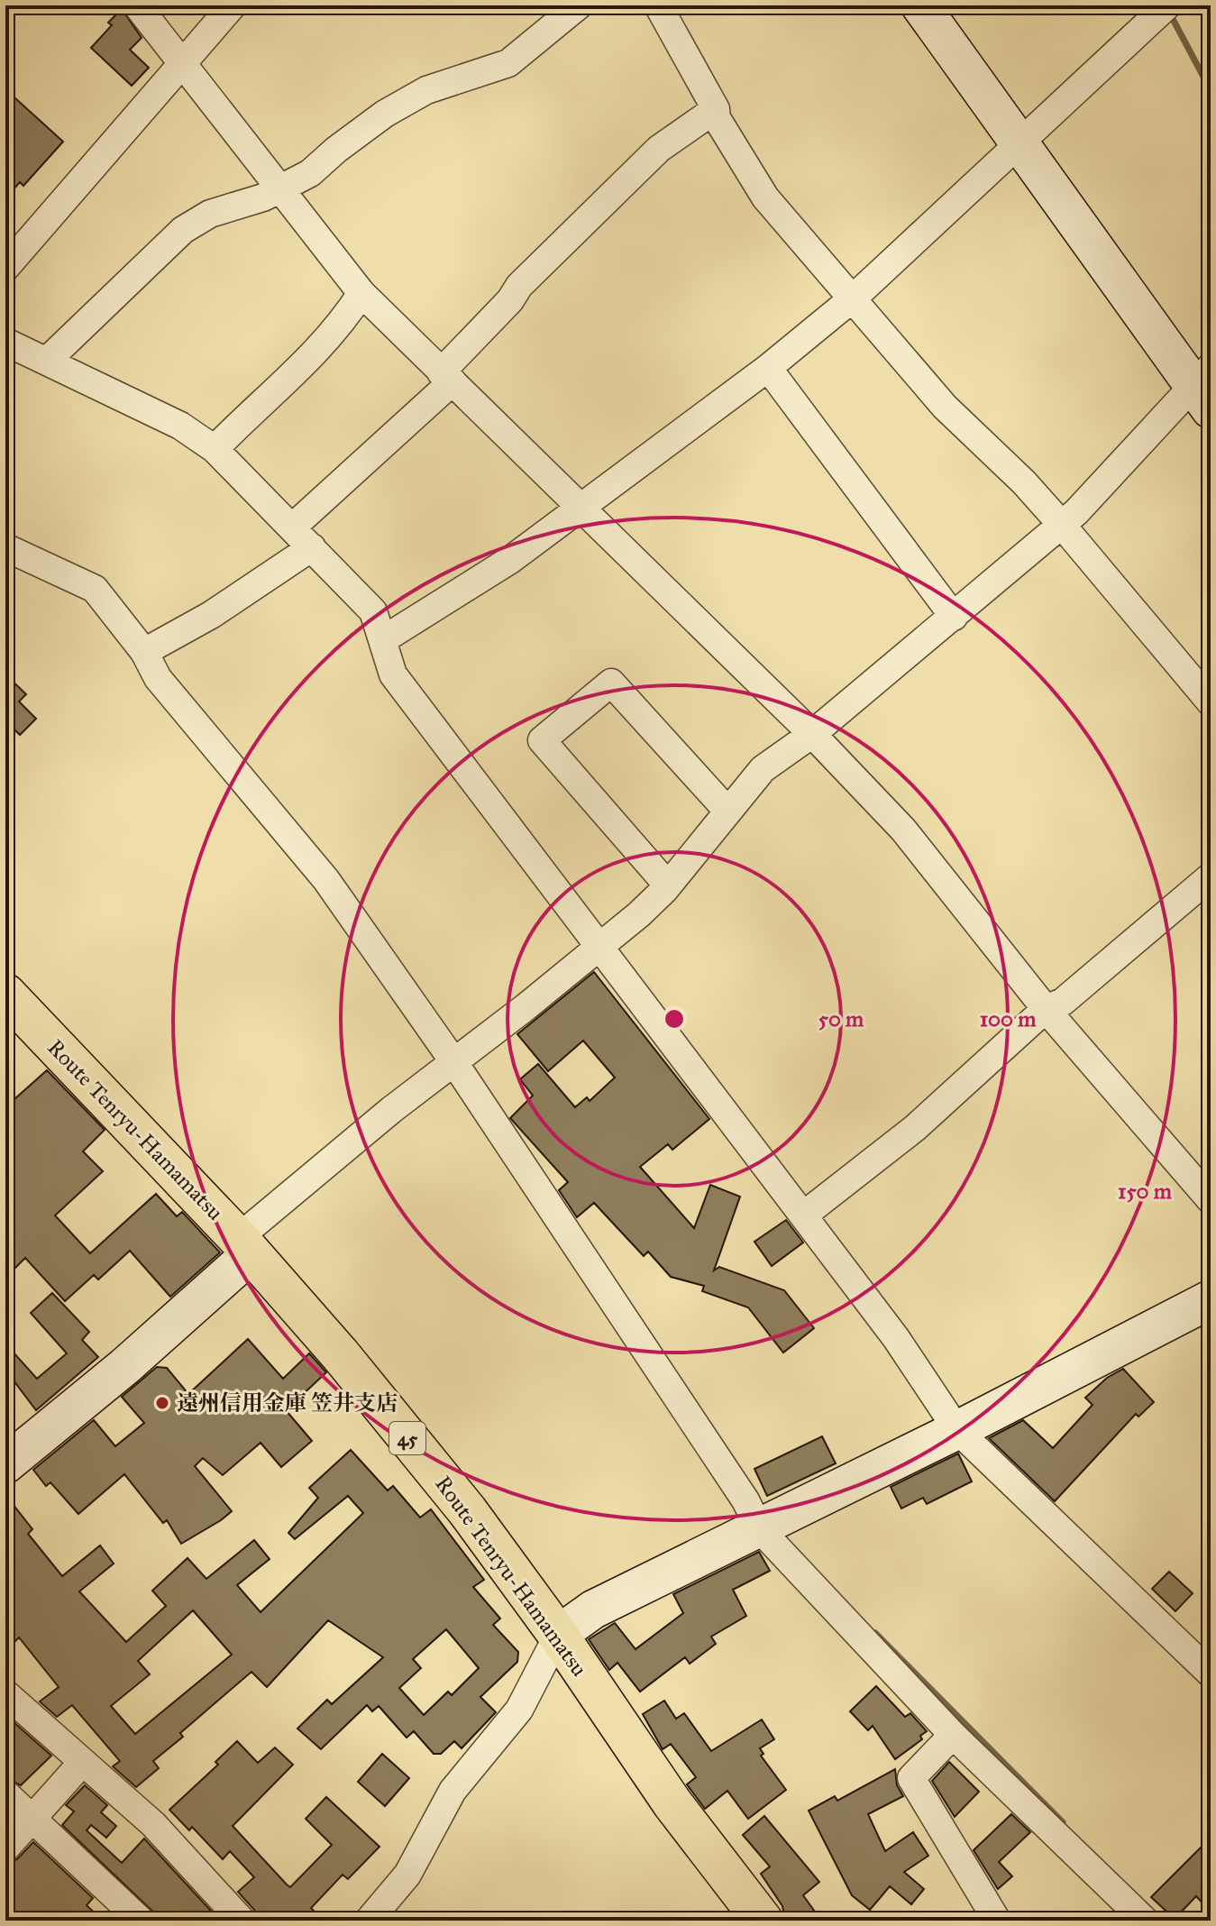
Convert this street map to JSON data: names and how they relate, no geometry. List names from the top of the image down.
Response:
{
  "streets": {
    "main road": ["Route Tenryu-Hamamatsu", "45"]
  },
  "places": ["遠州信用金庫 笠井支店"],
  "rings": ["50 m", "100 m", "150 m"]
}
